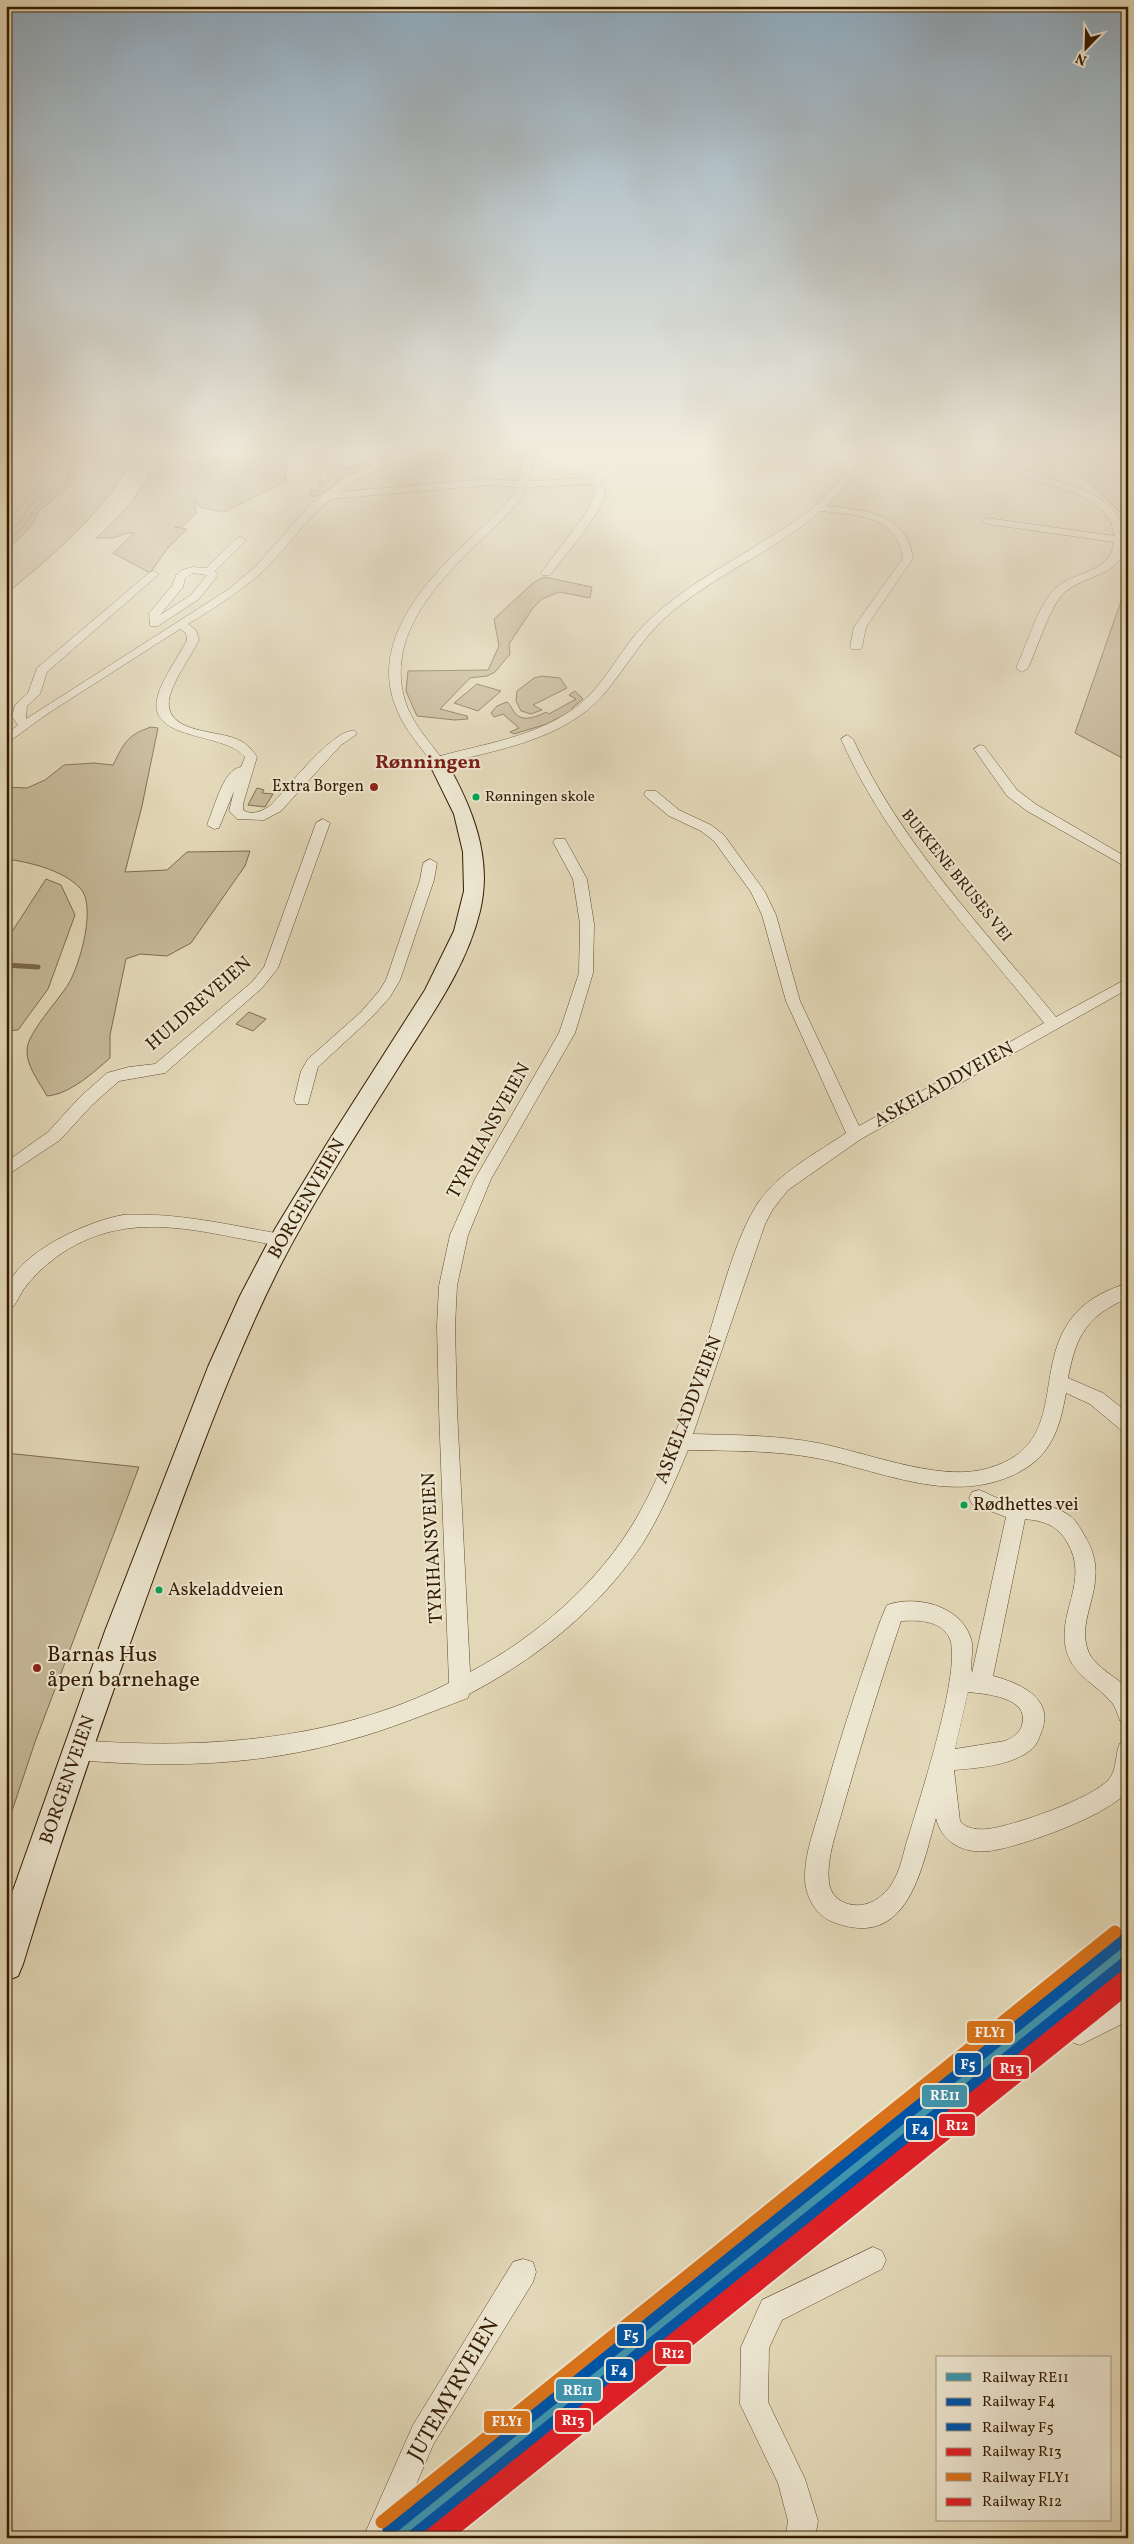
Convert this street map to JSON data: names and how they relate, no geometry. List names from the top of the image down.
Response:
{
  "streets": {
    "street": [
      "BUKKENE BRUSES VEI",
      "HULDREVEIEN",
      "ASKELADDVEIEN",
      "TYRIHANSVEIEN",
      "BORGENVEIEN",
      "JUTEMYRVEIEN"
    ]
  },
  "crossings": [
    ["BUKKENE BRUSES VEI", "ASKELADDVEIEN"],
    ["ASKELADDVEIEN", "TYRIHANSVEIEN"],
    ["ASKELADDVEIEN", "BORGENVEIEN"]
  ],
  "districts": ["Rønningen"],
  "places": [
    "Extra Borgen",
    "Rønningen skole",
    "Rødhettes vei",
    "Askeladdveien",
    "Barnas Hus åpen barnehage"
  ],
  "lines": [
    "rail line FLY1",
    "rail line F5",
    "rail line RE11",
    "rail line F4",
    "rail line R13",
    "rail line R12"
  ],
  "legend": [
    "Railway RE11",
    "Railway F4",
    "Railway F5",
    "Railway R13",
    "Railway FLY1",
    "Railway R12"
  ],
  "north": "bottom left"
}
